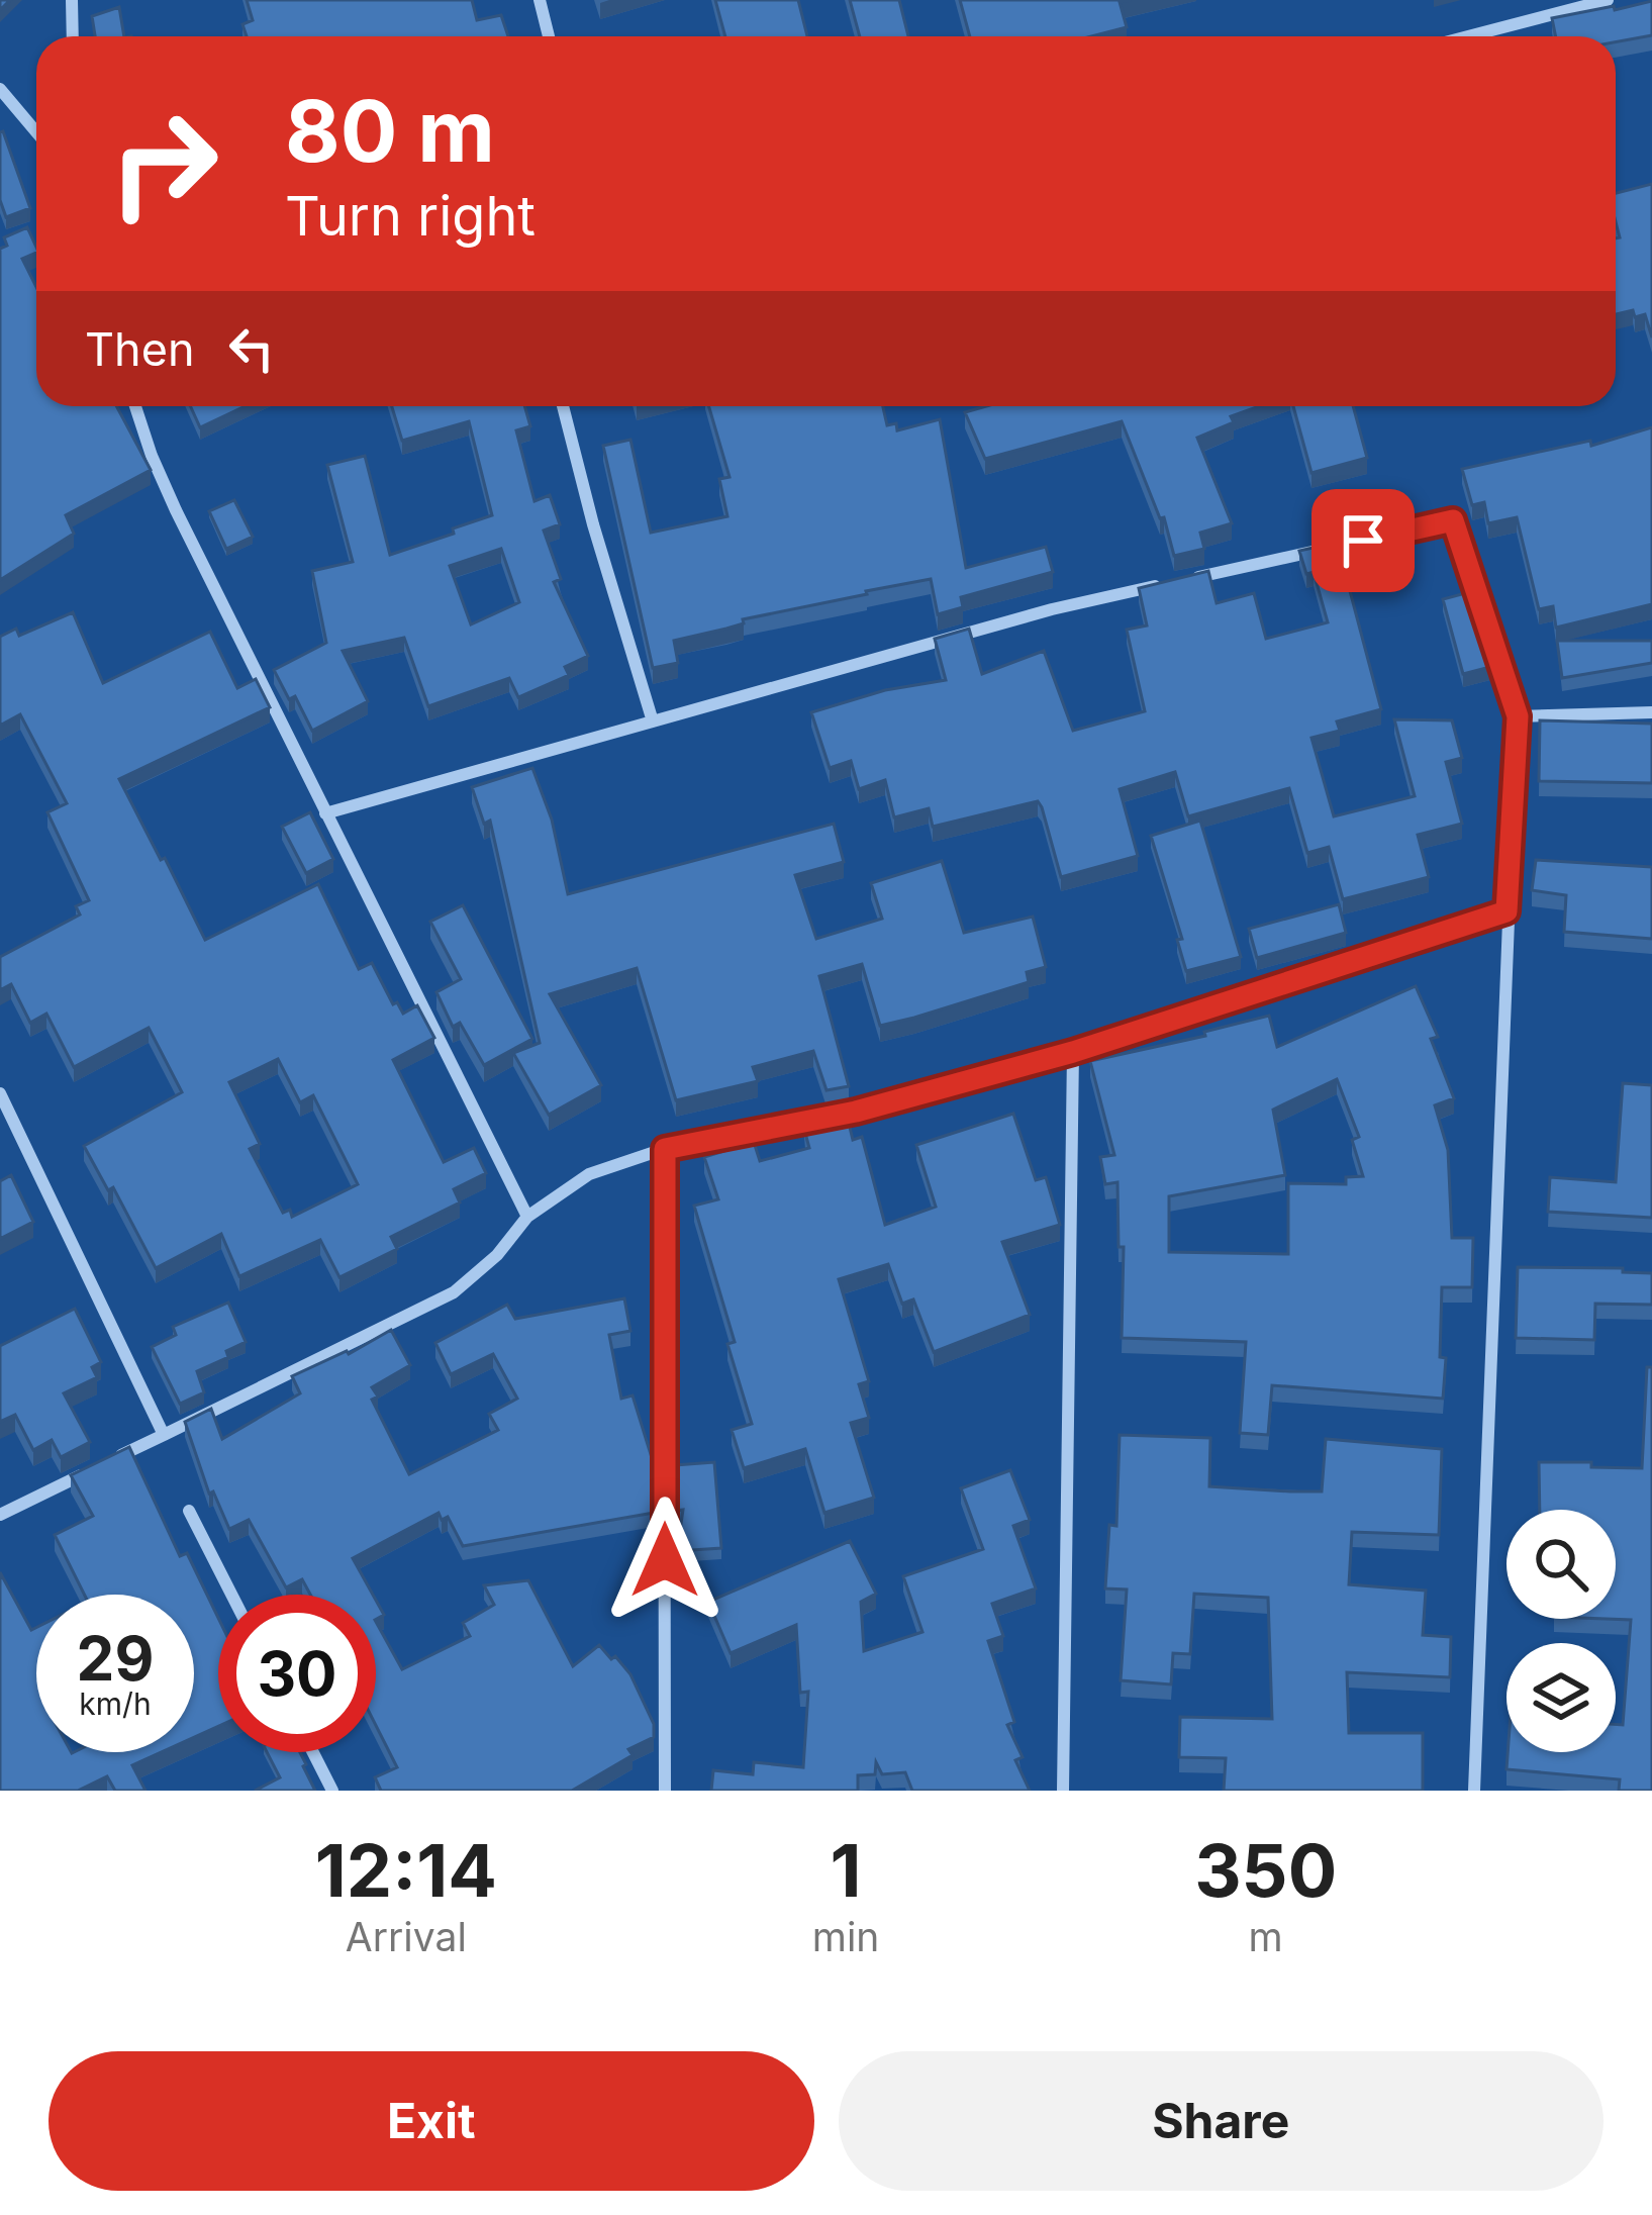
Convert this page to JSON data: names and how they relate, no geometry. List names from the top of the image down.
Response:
{
  "page": {
    "turn": ["80 m", "Turn right"],
    "then": "Then",
    "speed": "29 km/h",
    "limit": "30",
    "eta": [
      "12:14",
      "Arrival",
      "1",
      "min",
      "350",
      "m"
    ],
    "buttons": ["Exit", "Share"]
  }
}
